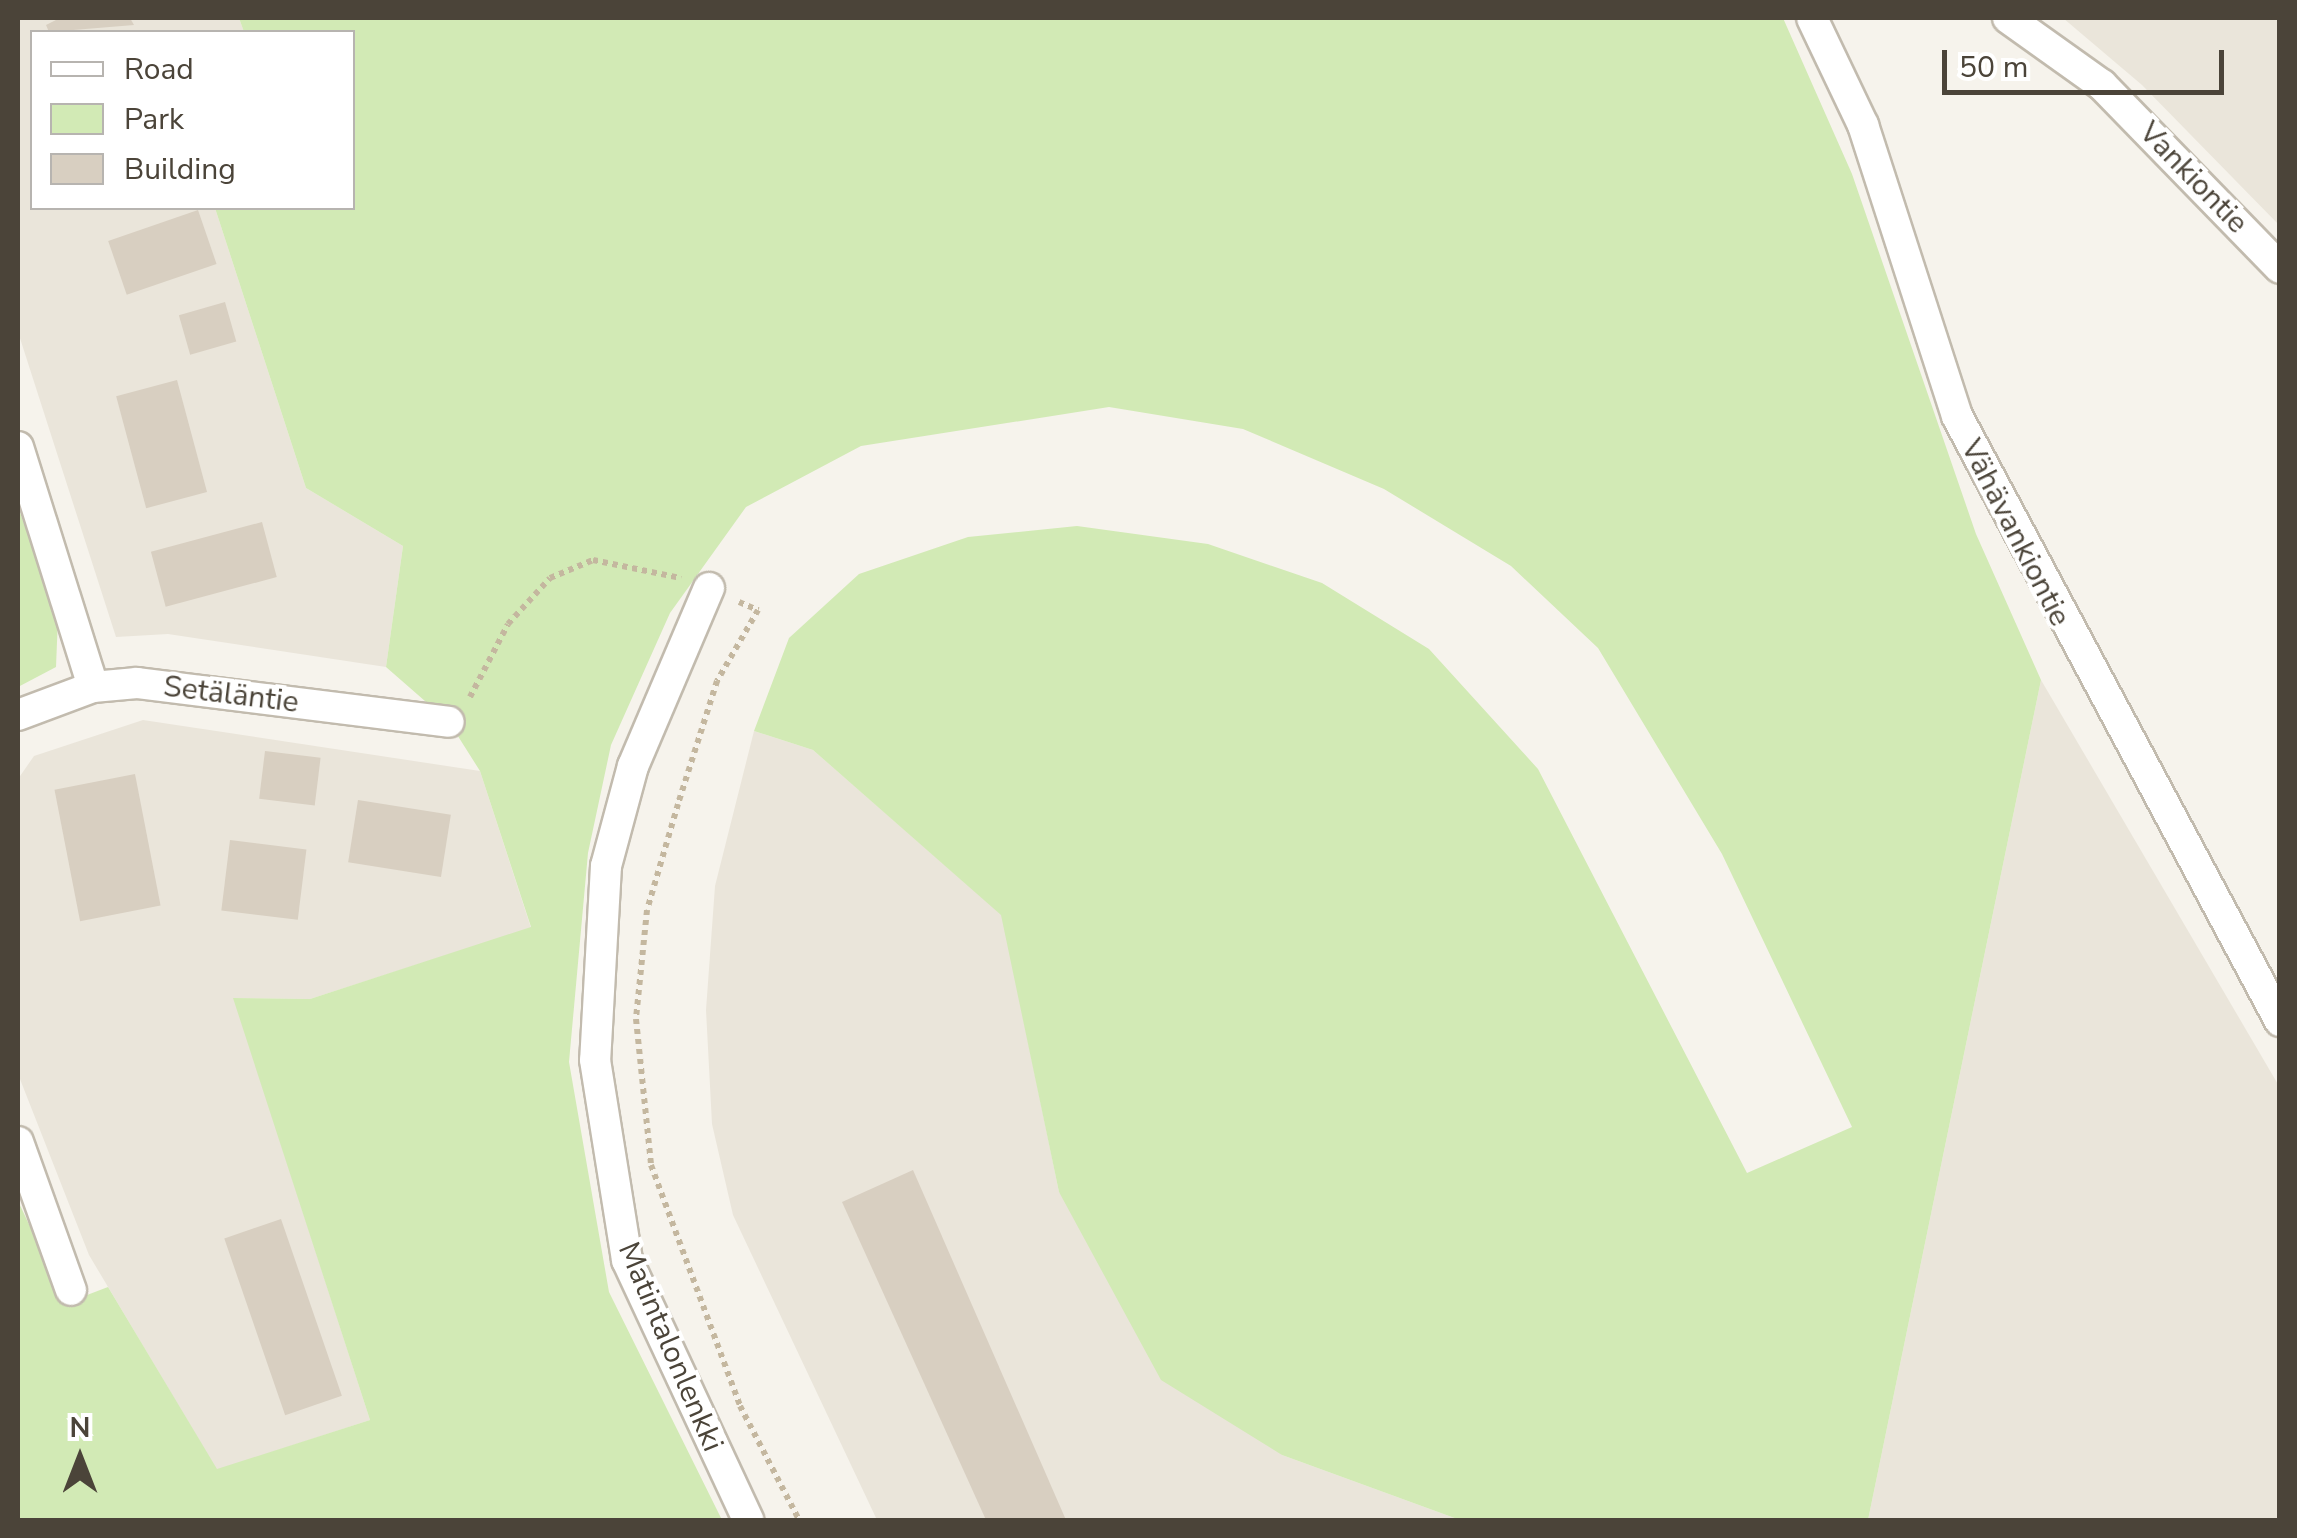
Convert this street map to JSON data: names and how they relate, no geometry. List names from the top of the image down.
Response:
{
  "streets": {
    "street": [
      "Vankiontie",
      "Vähävankiontie",
      "Setäläntie",
      "Matintalonlenkki"
    ]
  },
  "legend": ["Road", "Park", "Building"],
  "scale_bar": "50 m",
  "north": "top"
}
